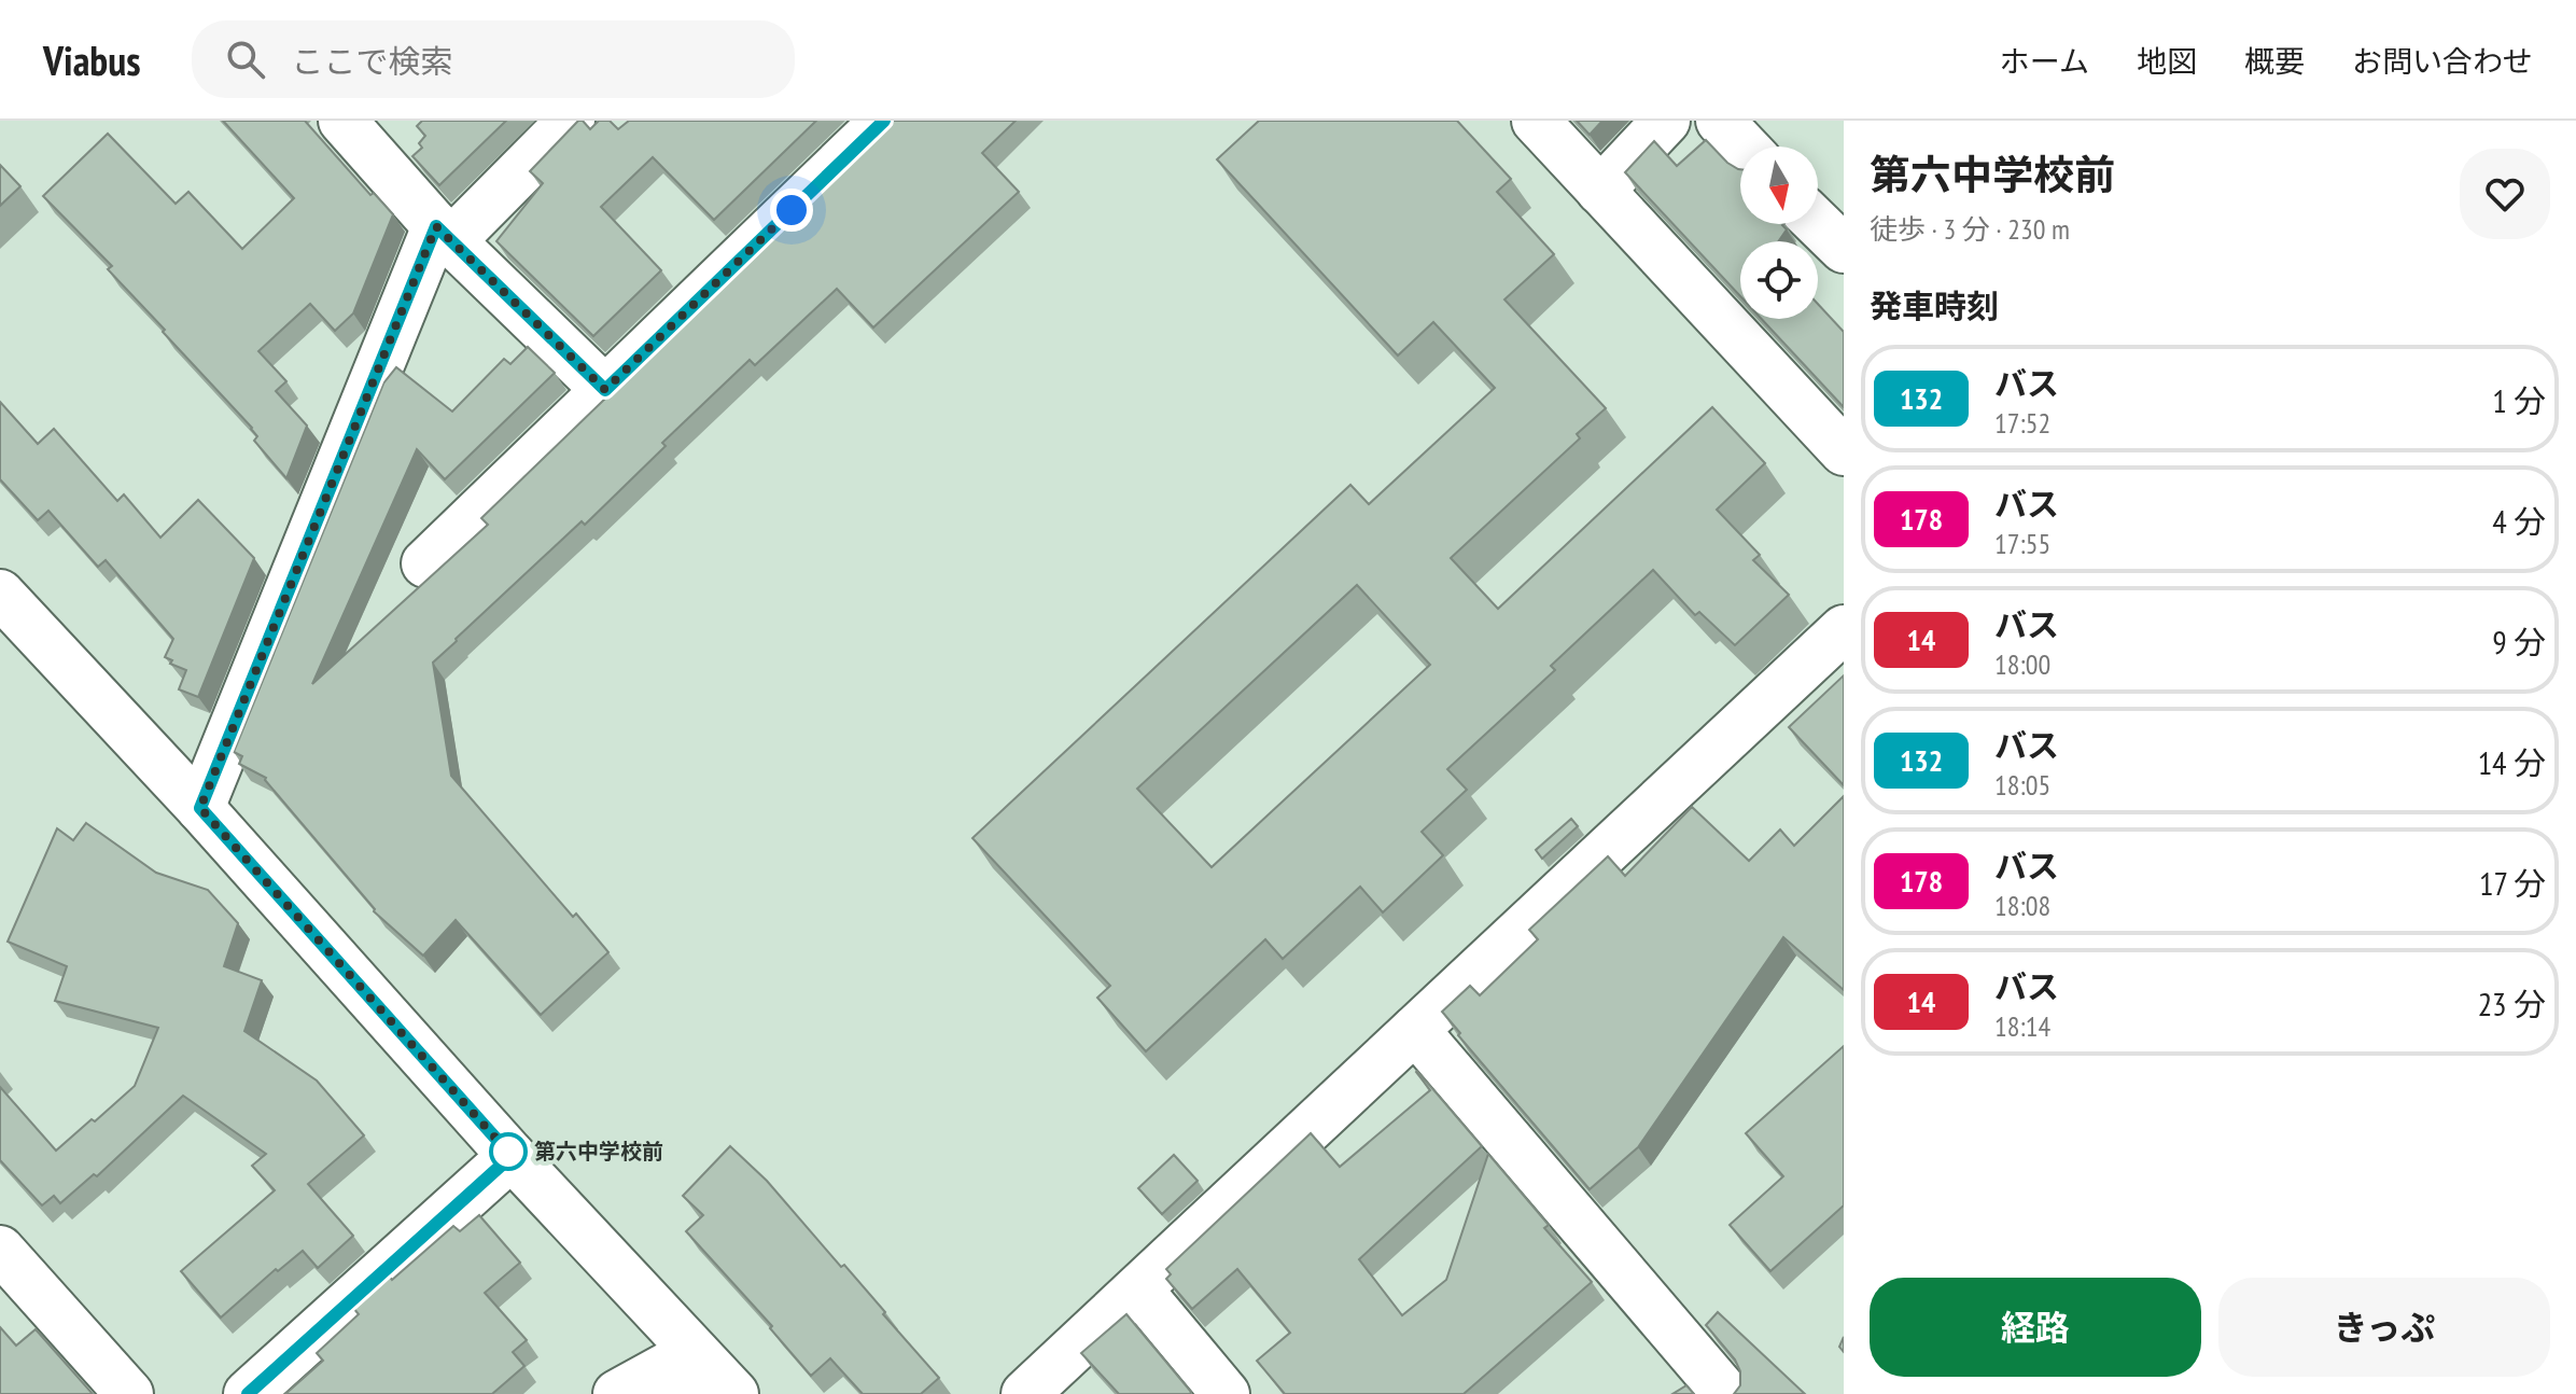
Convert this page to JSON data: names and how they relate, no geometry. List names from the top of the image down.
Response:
{
  "places": ["第六中学校前"],
  "lines": ["bus line 132"],
  "north": "bottom",
  "page": {
    "header": "Viabus",
    "search": "ここで検索",
    "nav": [
      "ホーム",
      "地図",
      "概要",
      "お問い合わせ"
    ],
    "heading": [
      ["第六中学校前", "徒歩 · 3 分 · 230 m"],
      "発車時刻"
    ],
    "list": [
      {
        "mark": "132",
        "name": "バス",
        "note": "17:52",
        "value": "1 分"
      },
      {
        "mark": "178",
        "name": "バス",
        "note": "17:55",
        "value": "4 分"
      },
      {
        "mark": "14",
        "name": "バス",
        "note": "18:00",
        "value": "9 分"
      },
      {
        "mark": "132",
        "name": "バス",
        "note": "18:05",
        "value": "14 分"
      },
      {
        "mark": "178",
        "name": "バス",
        "note": "18:08",
        "value": "17 分"
      },
      {
        "mark": "14",
        "name": "バス",
        "note": "18:14",
        "value": "23 分"
      }
    ],
    "buttons": ["経路", "きっぷ"]
  }
}
